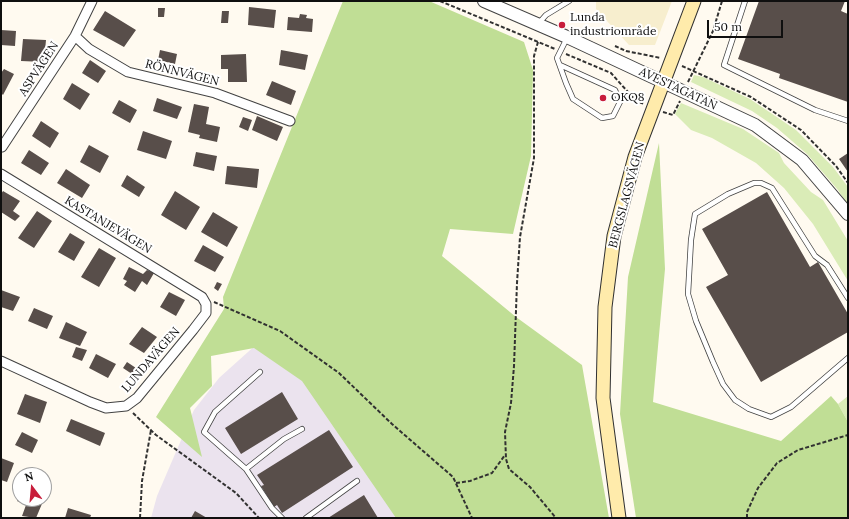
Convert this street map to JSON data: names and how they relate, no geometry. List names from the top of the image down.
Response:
{
  "streets": {
    "main road": ["BERGSLAGSVÄGEN"],
    "street": [
      "ASPVÄGEN",
      "RÖNNVÄGEN",
      "AVESTAGATAN",
      "KASTANJEVÄGEN",
      "LUNDAVÄGEN"
    ]
  },
  "crossings": [
    ["ASPVÄGEN", "RÖNNVÄGEN"],
    ["AVESTAGATAN", "BERGSLAGSVÄGEN"],
    ["KASTANJEVÄGEN", "LUNDAVÄGEN"]
  ],
  "places": ["Lunda industriområde", "OKQ8"],
  "scale_bar": "50 m",
  "north": "top"
}
